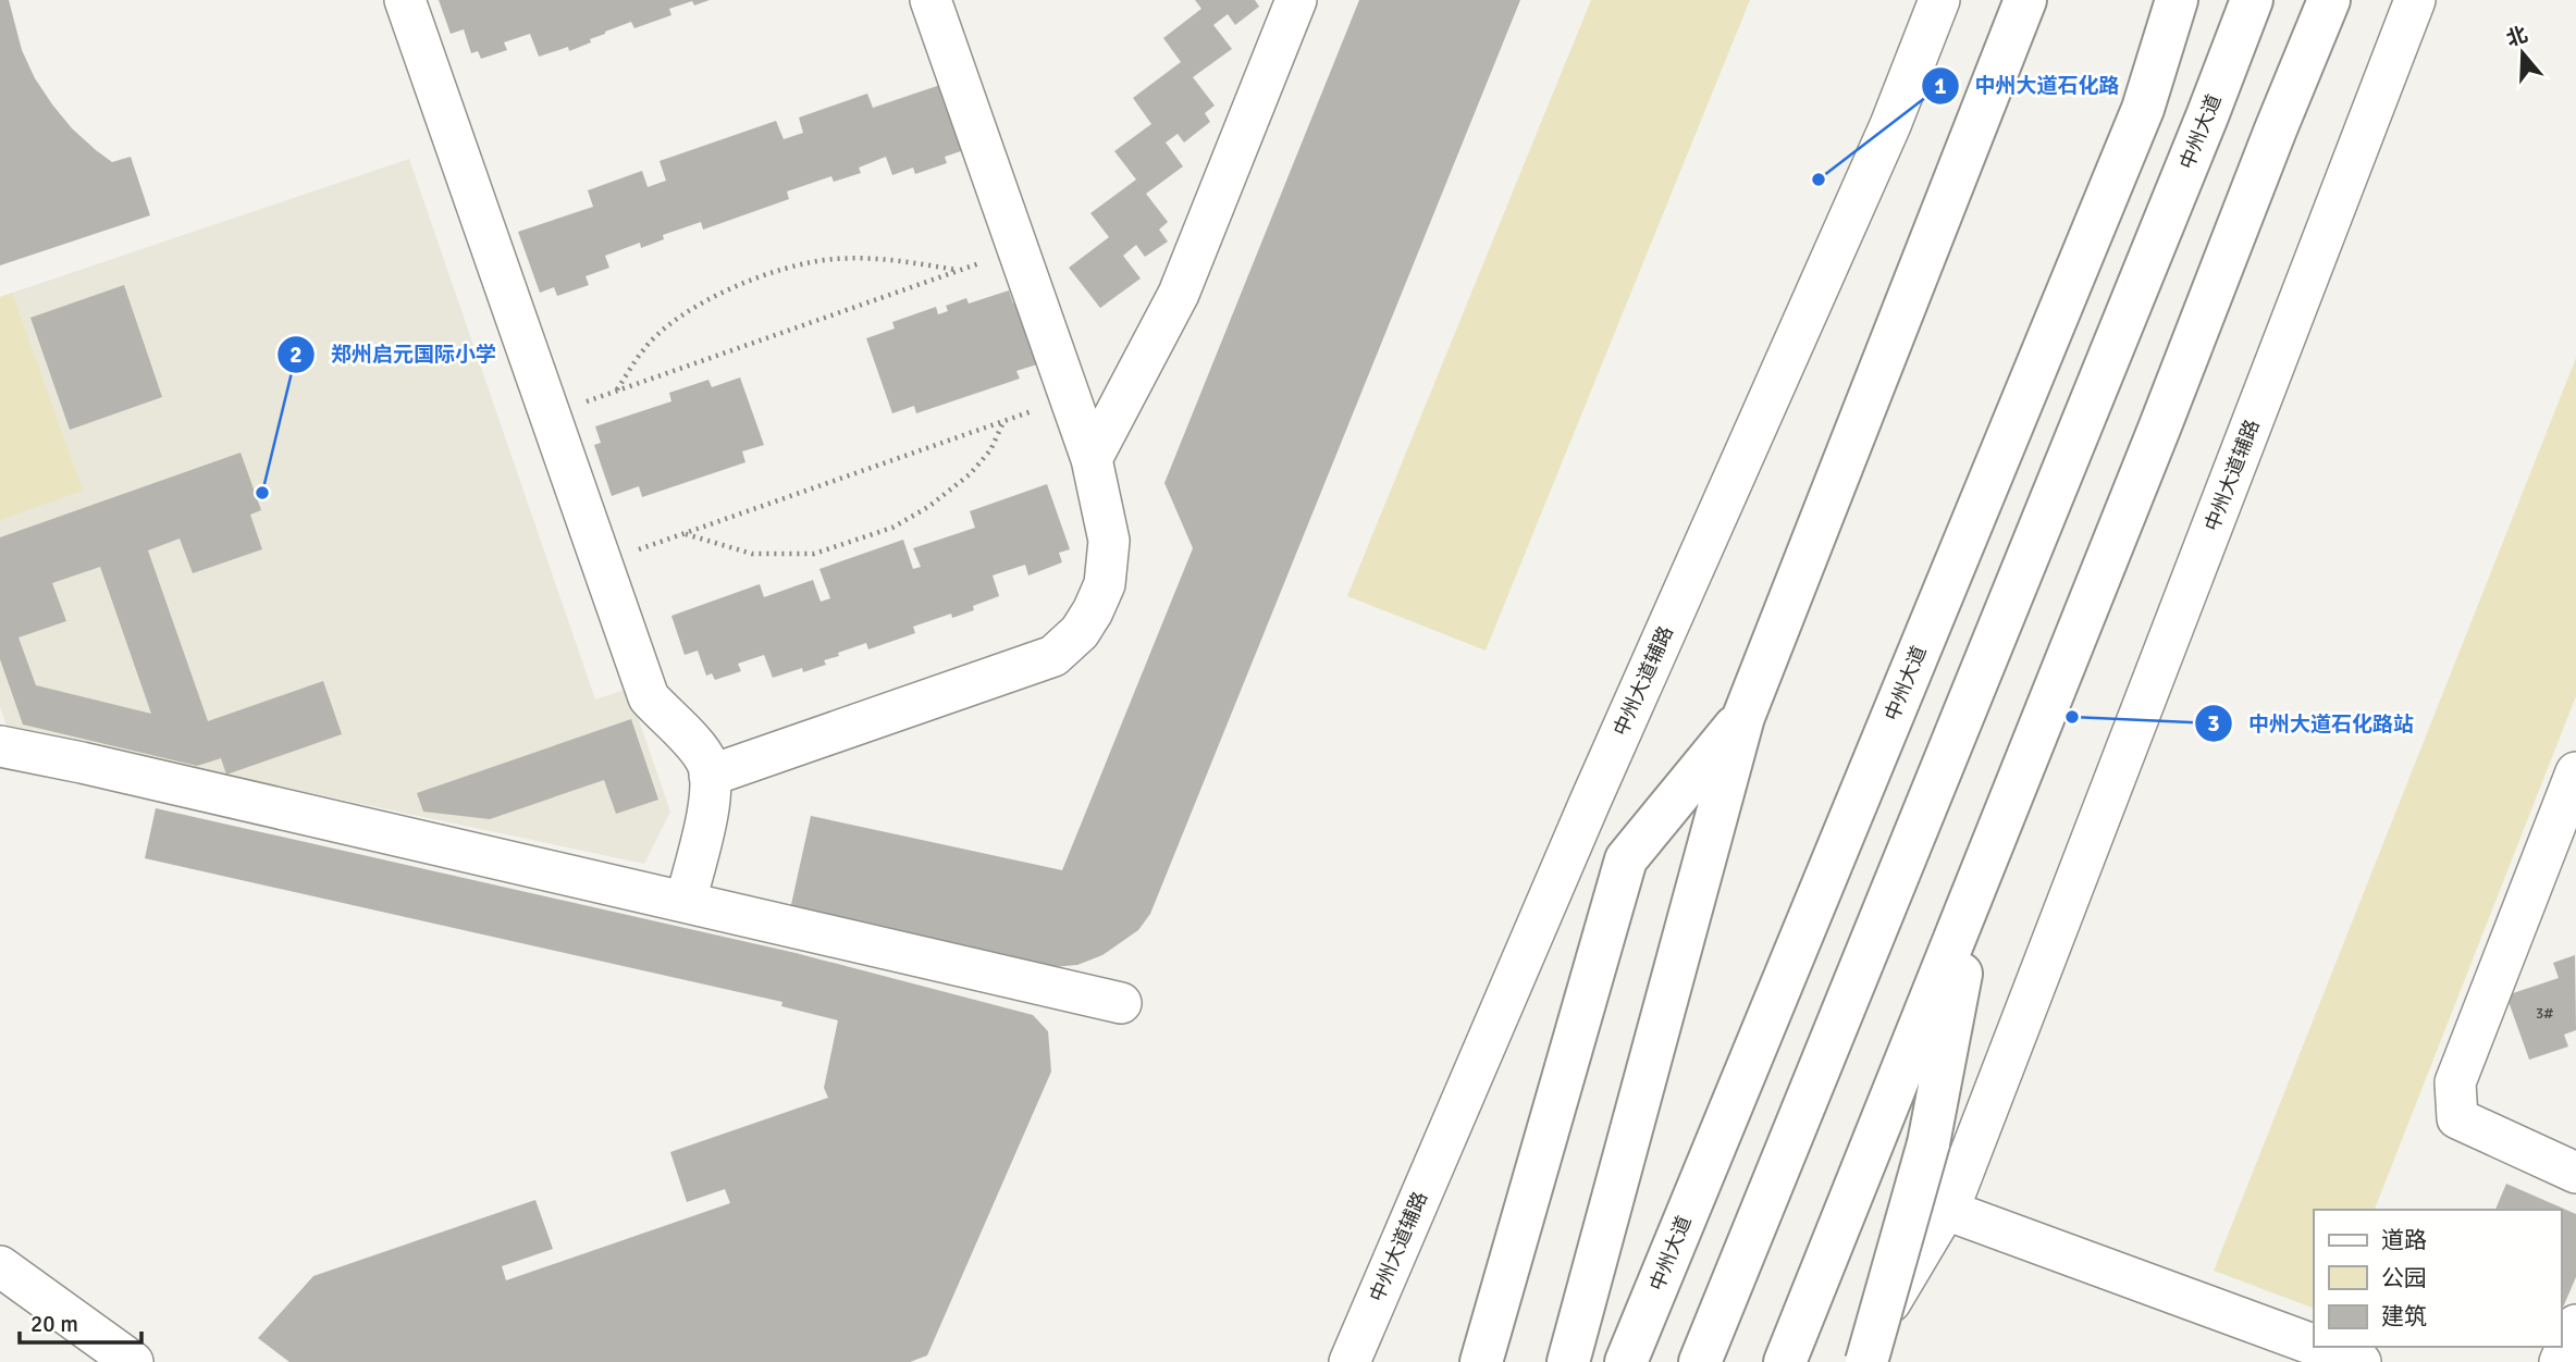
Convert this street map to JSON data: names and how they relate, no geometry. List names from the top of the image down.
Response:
{
  "streets": {
    "main road": ["中州大道"],
    "street": ["中州大道辅路"]
  },
  "places": ["中州大道石化路", "郑州启元国际小学", "中州大道石化路站"],
  "house_numbers": ["3#"],
  "legend": ["道路", "公园", "建筑"],
  "scale_bar": "20 m",
  "north": "top"
}
